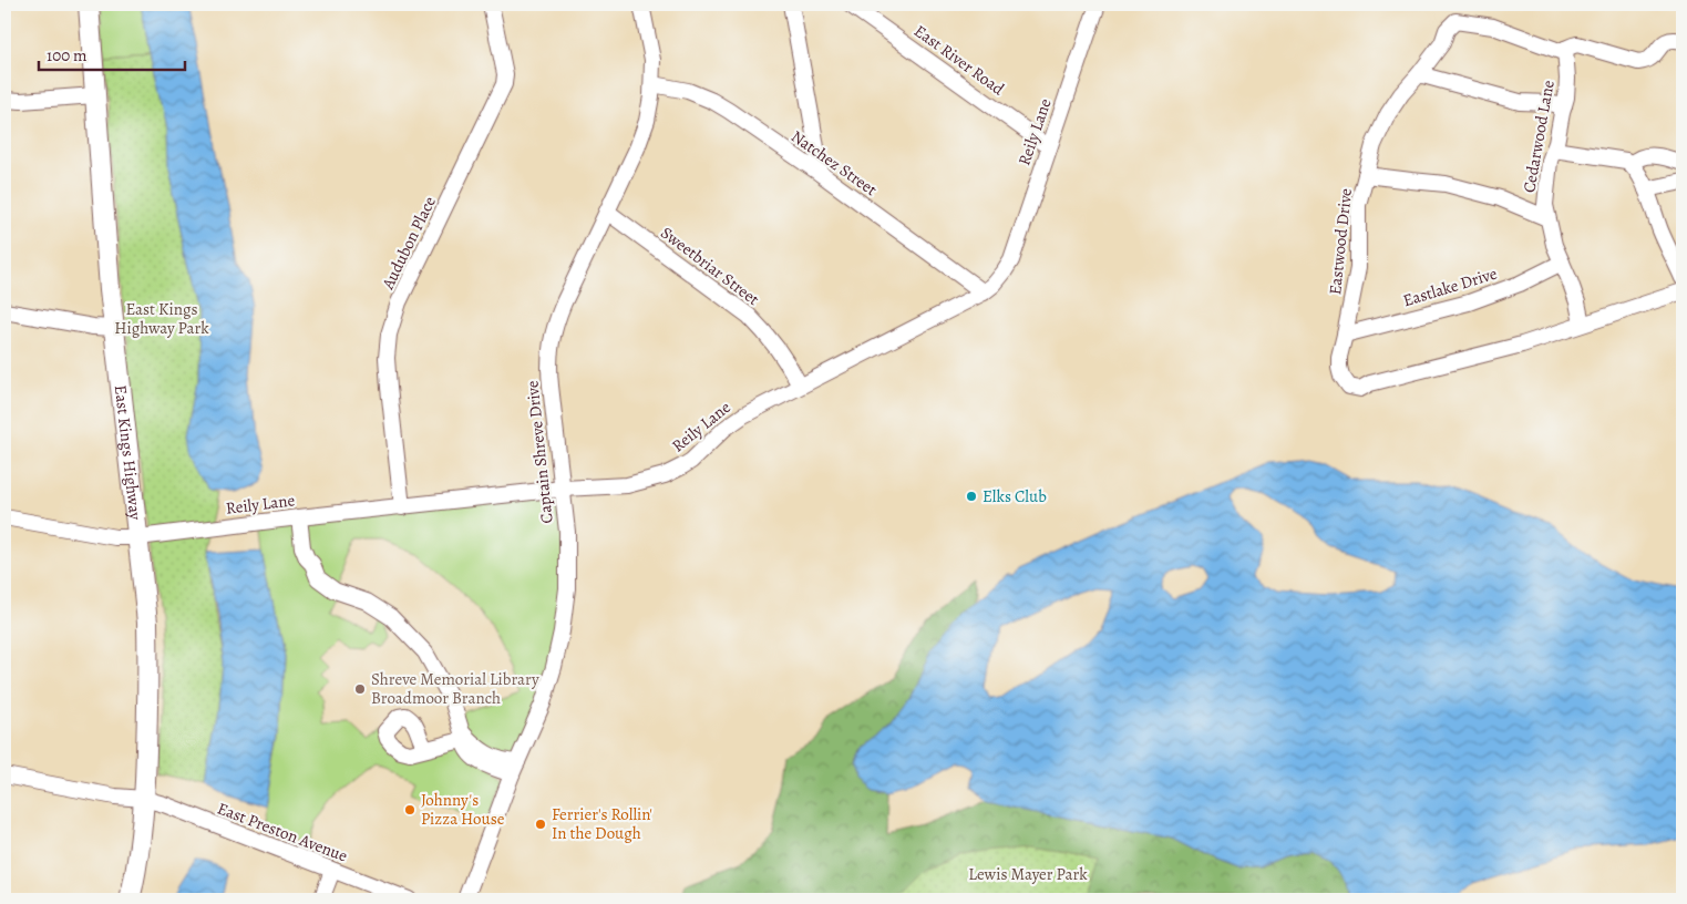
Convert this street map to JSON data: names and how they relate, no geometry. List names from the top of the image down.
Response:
{
  "streets": {
    "main road": ["East Kings Highway"],
    "street": [
      "East River Road",
      "Reily Lane",
      "Cedarwood Lane",
      "Natchez Street",
      "Eastwood Drive",
      "Audubon Place",
      "Sweetbriar Street",
      "Eastlake Drive",
      "Captain Shreve Drive",
      "East Preston Avenue"
    ]
  },
  "crossings": [
    ["East River Road", "Reily Lane"],
    ["Reily Lane", "Natchez Street"],
    ["Reily Lane", "Audubon Place"],
    ["Reily Lane", "Sweetbriar Street"],
    ["Reily Lane", "East Kings Highway"],
    ["Reily Lane", "Captain Shreve Drive"],
    ["Cedarwood Lane", "Eastwood Drive"],
    ["Cedarwood Lane", "Eastlake Drive"],
    ["Natchez Street", "Captain Shreve Drive"],
    ["Eastwood Drive", "Eastlake Drive"],
    ["Sweetbriar Street", "Captain Shreve Drive"],
    ["East Kings Highway", "East Preston Avenue"]
  ],
  "parks": ["East Kings Highway Park", "Lewis Mayer Park"],
  "places": [
    "Elks Club",
    "Shreve Memorial Library Broadmoor Branch",
    "Johnny's Pizza House",
    "Ferrier's Rollin' In the Dough"
  ],
  "scale_bar": "100 m"
}
